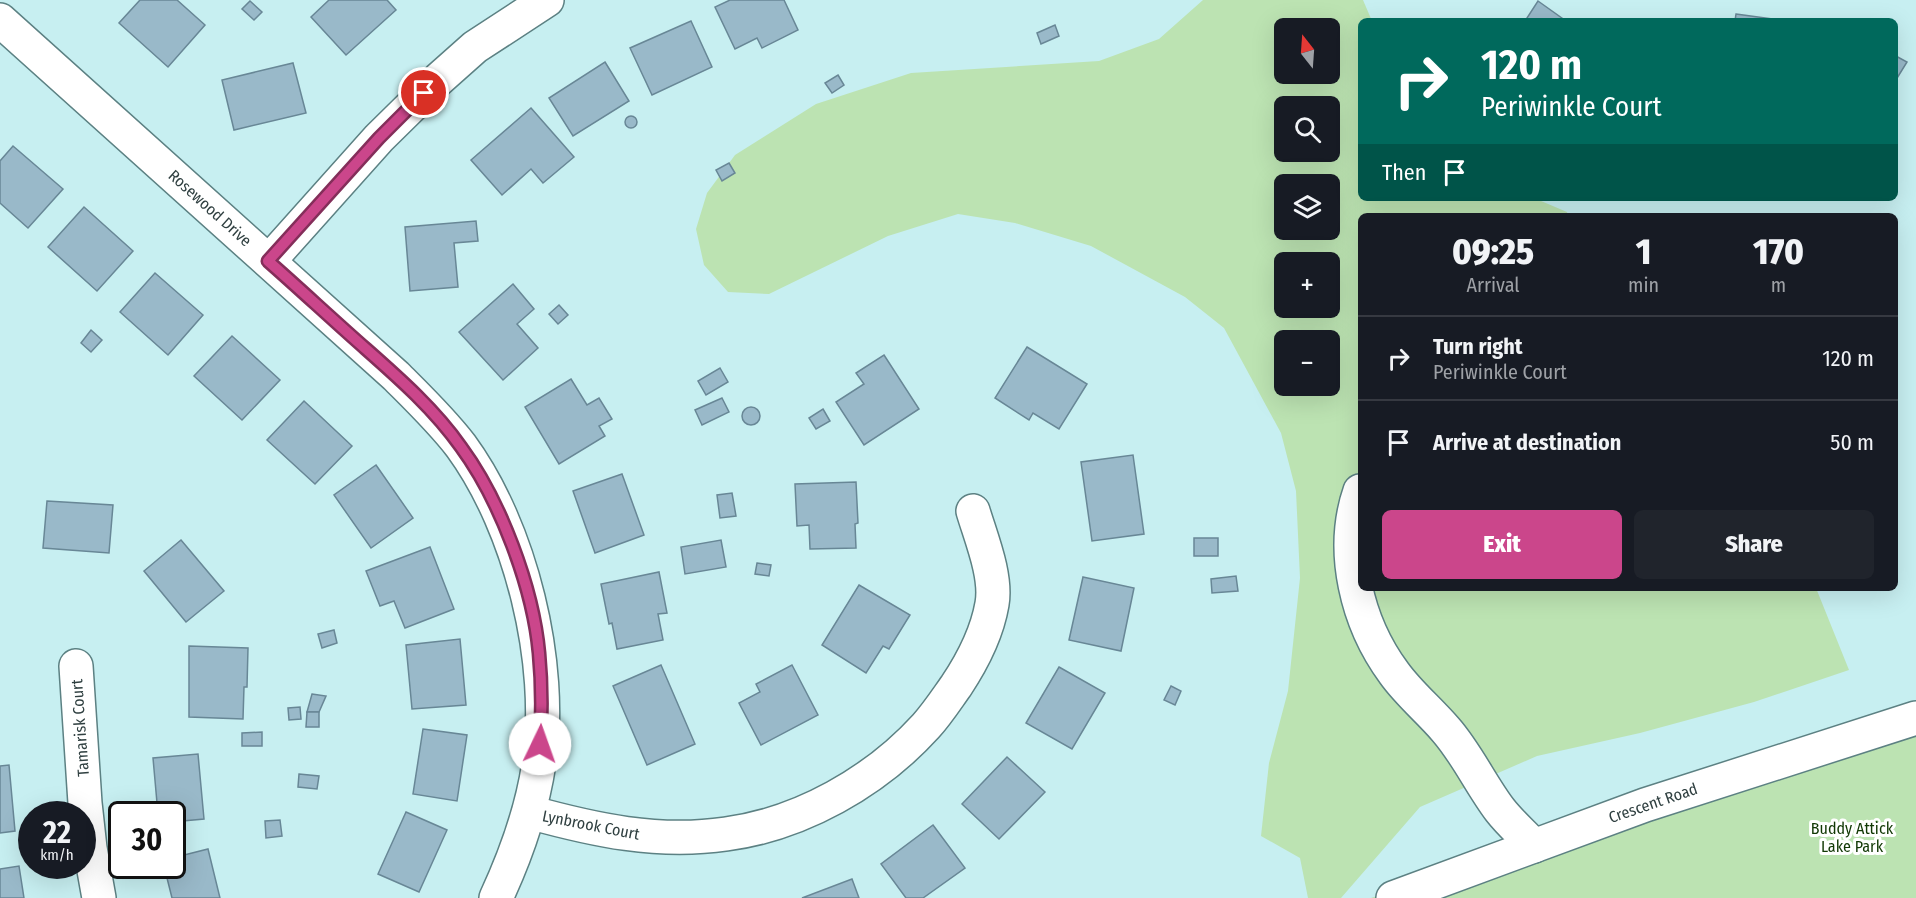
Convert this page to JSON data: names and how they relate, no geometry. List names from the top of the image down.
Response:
{
  "streets": {
    "street": [
      "Rosewood Drive",
      "Tamarisk Court",
      "Crescent Road",
      "Lynbrook Court"
    ]
  },
  "crossings": [
    ["Rosewood Drive", "Lynbrook Court"]
  ],
  "parks": ["Buddy Attick Lake Park"],
  "north": "top",
  "page": {
    "map_buttons": ["+", "−"],
    "turn": ["120 m", "Periwinkle Court"],
    "then": "Then",
    "eta": [
      "09:25",
      "Arrival",
      "1",
      "min",
      "170",
      "m"
    ],
    "list": [
      {
        "name": "Turn right",
        "note": "Periwinkle Court",
        "value": "120 m"
      },
      {
        "name": "Arrive at destination",
        "value": "50 m"
      }
    ],
    "buttons": ["Exit", "Share"],
    "speed": "22 km/h",
    "limit": "30"
  }
}
